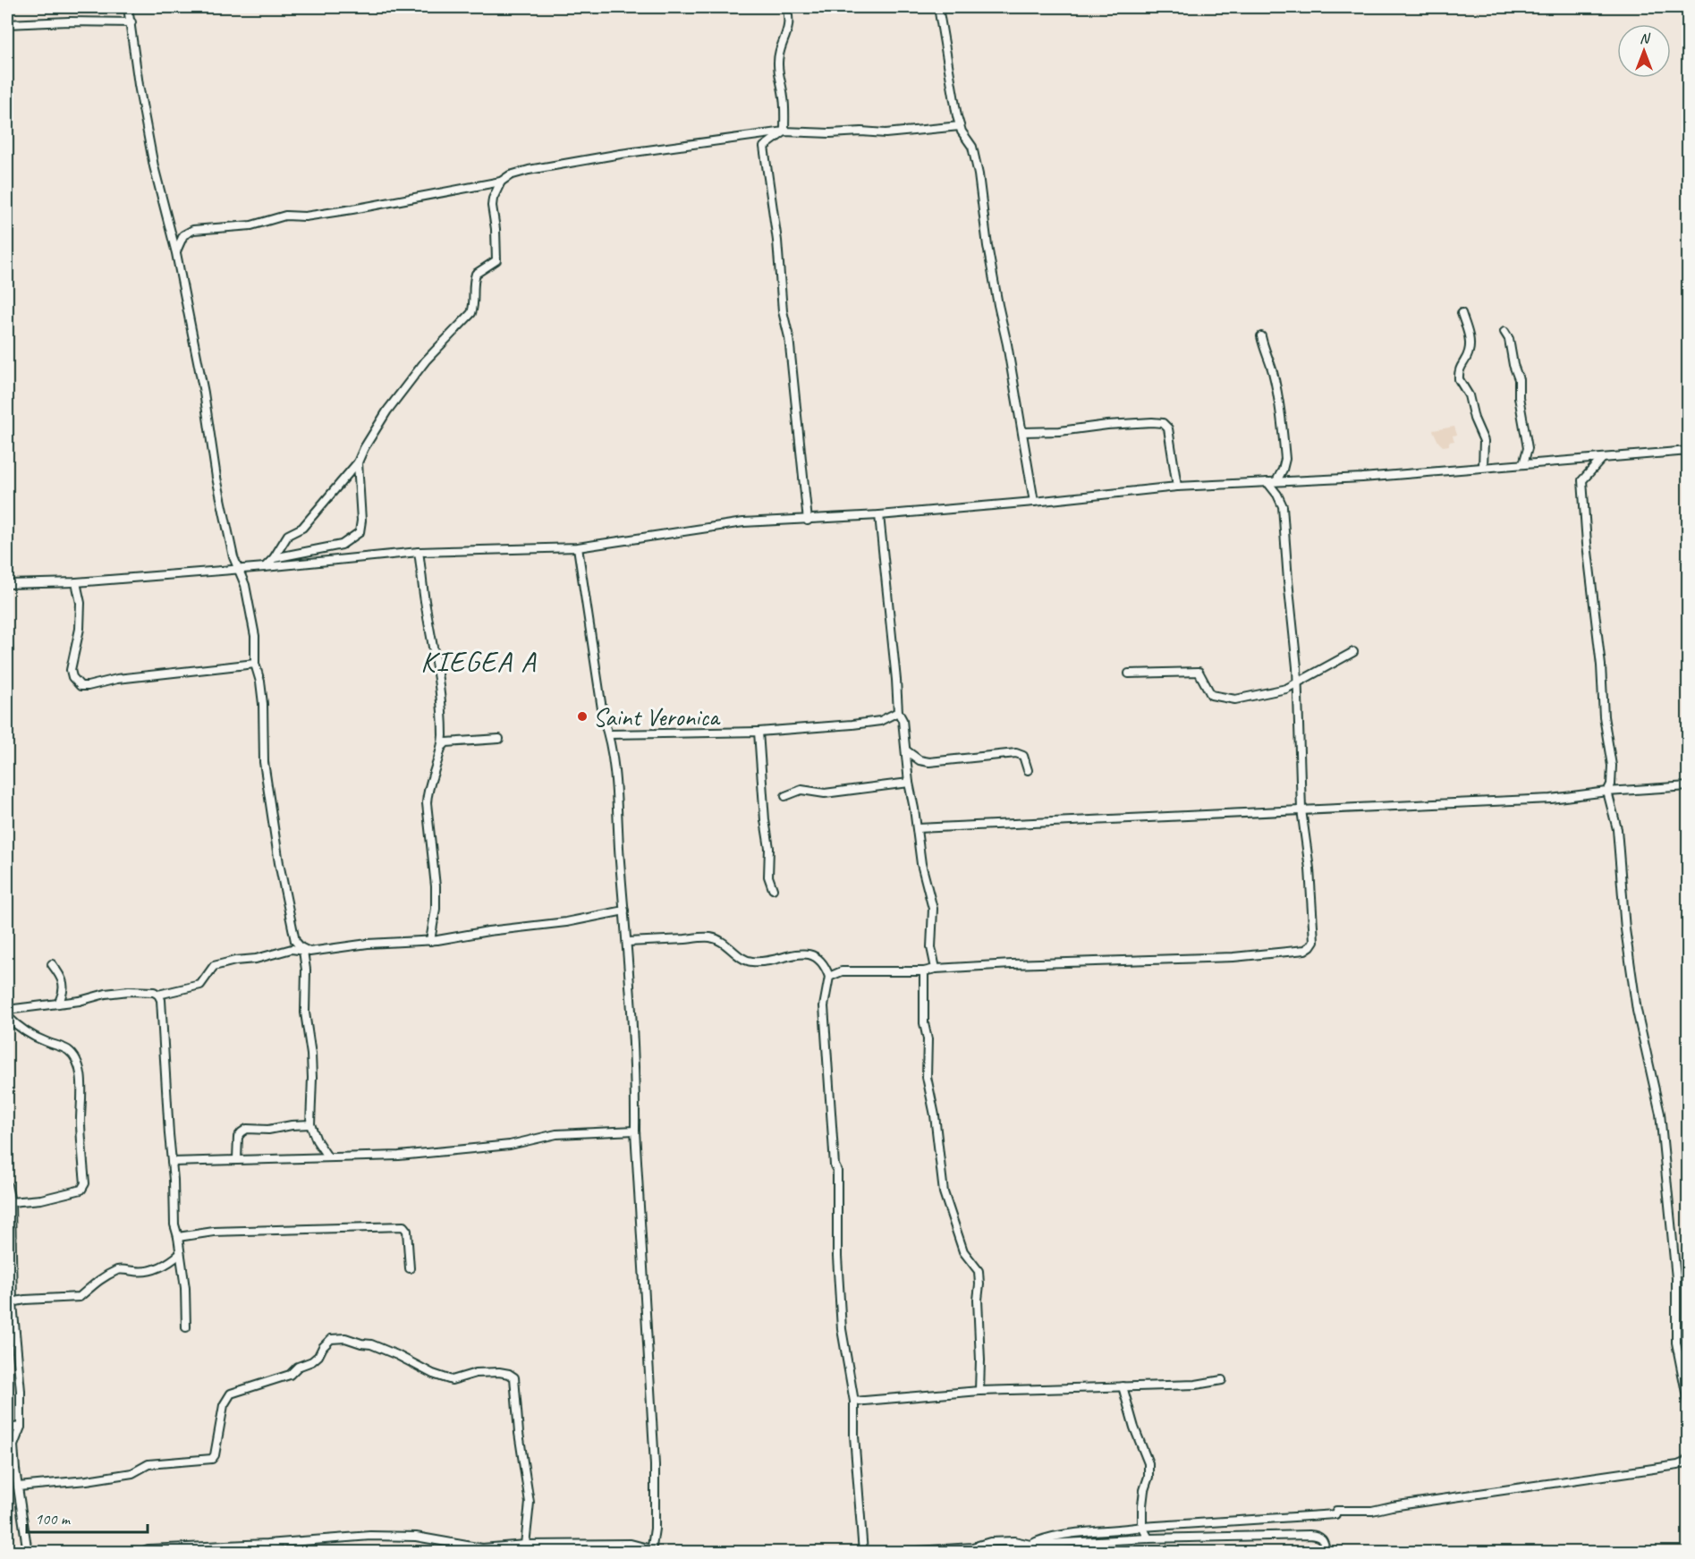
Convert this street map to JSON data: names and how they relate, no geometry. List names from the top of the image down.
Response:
{
  "districts": ["KIEGEA A"],
  "places": ["Saint Veronica"],
  "scale_bar": "100 m",
  "north": "top"
}
